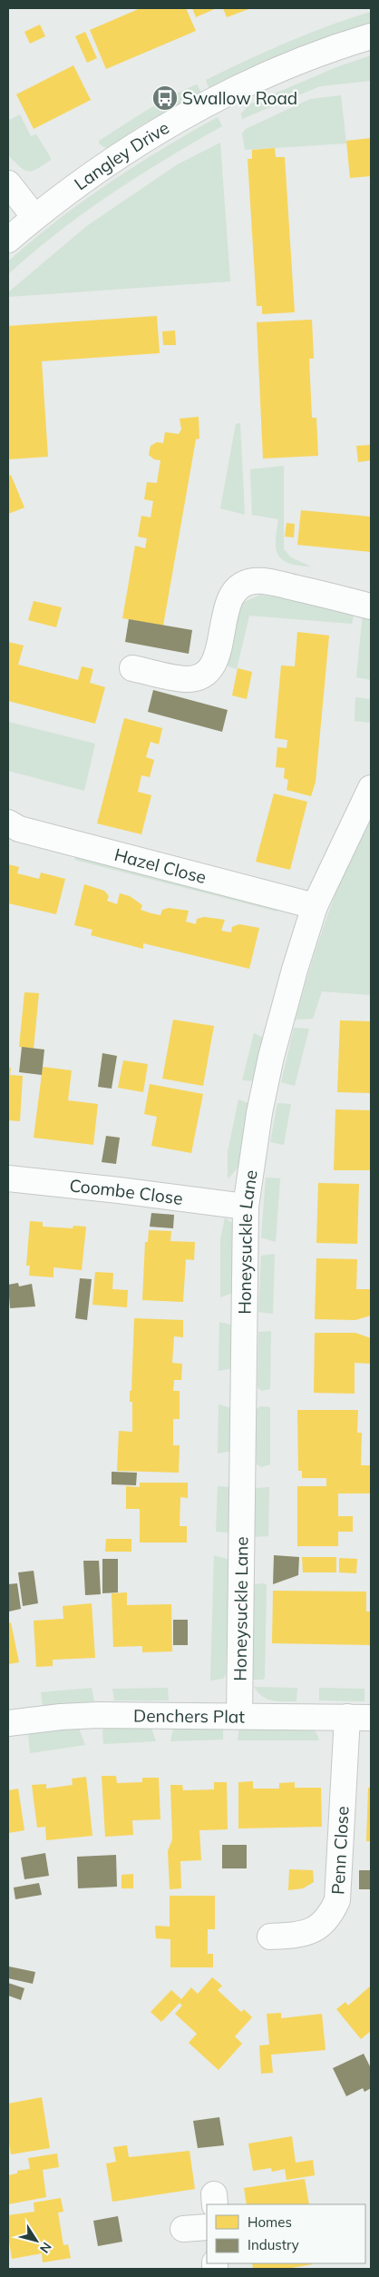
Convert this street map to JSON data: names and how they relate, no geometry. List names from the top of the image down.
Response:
{
  "streets": {
    "street": [
      "Langley Drive",
      "Hazel Close",
      "Coombe Close",
      "Honeysuckle Lane",
      "Denchers Plat",
      "Penn Close"
    ]
  },
  "crossings": [
    ["Hazel Close", "Honeysuckle Lane"],
    ["Coombe Close", "Honeysuckle Lane"],
    ["Honeysuckle Lane", "Denchers Plat"],
    ["Denchers Plat", "Penn Close"]
  ],
  "places": {
    "bus stop": ["Swallow Road"]
  },
  "legend": ["Homes", "Industry"],
  "north": "bottom right"
}
